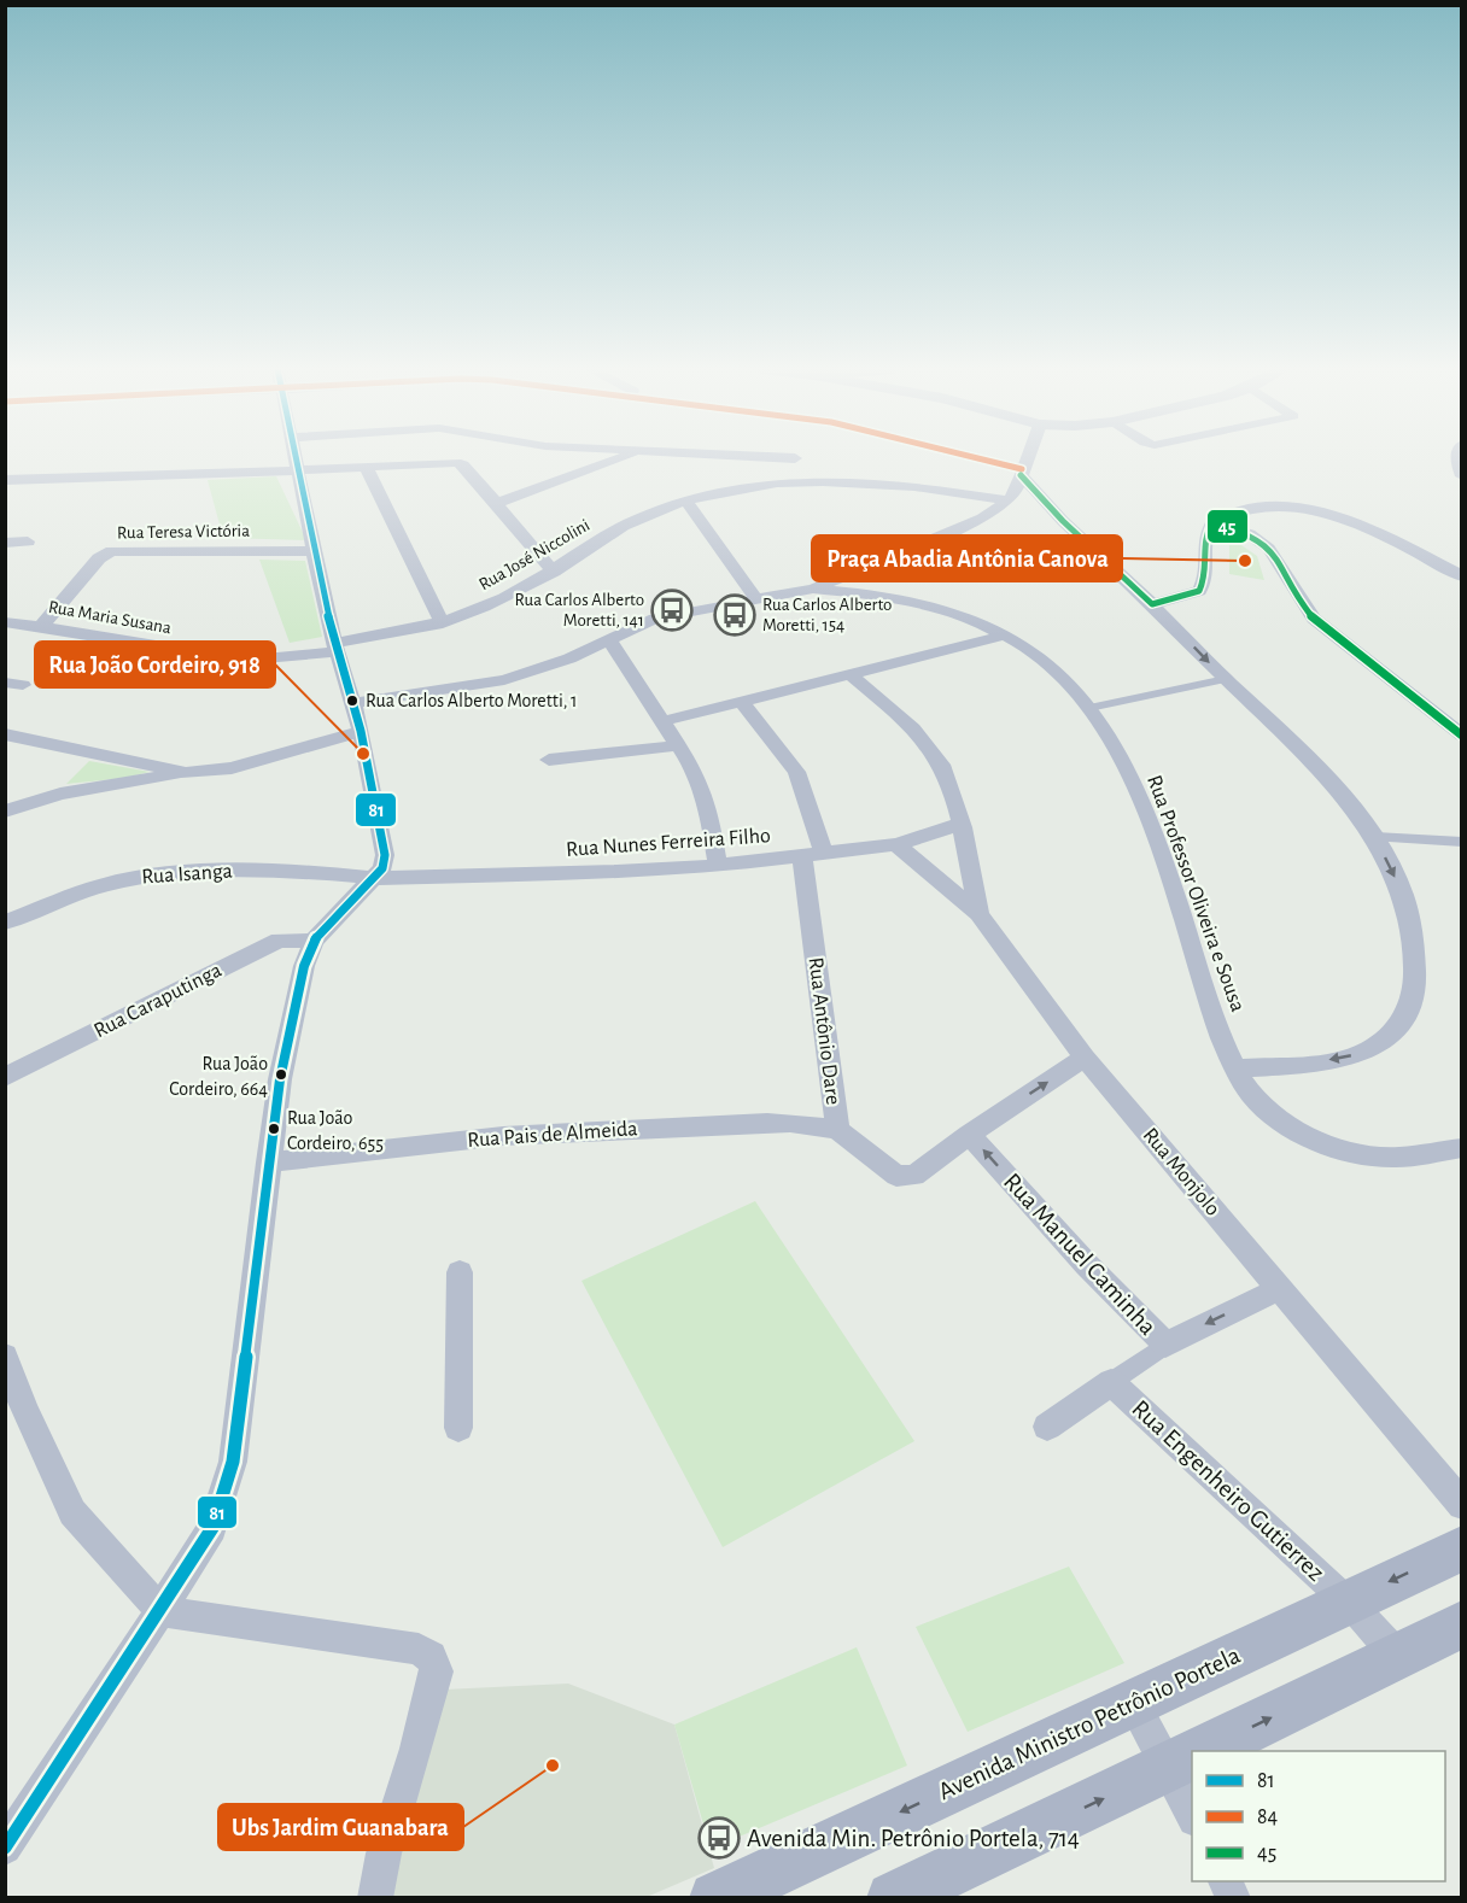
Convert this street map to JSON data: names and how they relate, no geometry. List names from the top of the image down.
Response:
{
  "streets": {
    "main road": ["Avenida Ministro Petrônio Portela"],
    "street": [
      "Rua Teresa Victória",
      "Rua José Niccolini",
      "Rua Maria Susana",
      "Rua Nunes Ferreira Filho",
      "Rua Isanga",
      "Rua Professor Oliveira e Sousa",
      "Rua Caraputinga",
      "Rua Antônio Dare",
      "Rua Pais de Almeida",
      "Rua Monjolo",
      "Rua Manuel Caminha",
      "Rua Engenheiro Gutierrez"
    ]
  },
  "crossings": [
    ["Rua Teresa Victória", "Rua Maria Susana"],
    ["Rua José Niccolini", "Rua Maria Susana"],
    ["Rua Nunes Ferreira Filho", "Rua Isanga"],
    ["Rua Nunes Ferreira Filho", "Rua Antônio Dare"],
    ["Rua Nunes Ferreira Filho", "Rua Monjolo"],
    ["Rua Antônio Dare", "Rua Pais de Almeida"],
    ["Rua Antônio Dare", "Rua Manuel Caminha"],
    ["Rua Monjolo", "Rua Manuel Caminha"],
    ["Rua Engenheiro Gutierrez", "Avenida Ministro Petrônio Portela"]
  ],
  "one_way": ["Rua Manuel Caminha"],
  "places": {
    "other": [
      "Praça Abadia Antônia Canova",
      "Rua Carlos Alberto Moretti, 1",
      "Rua João Cordeiro, 918",
      "Rua João Cordeiro, 664",
      "Rua João Cordeiro, 655",
      "Ubs Jardim Guanabara"
    ],
    "bus stop": ["Rua Carlos Alberto Moretti, 141", "Rua Carlos Alberto Moretti, 154", "Avenida Min. Petrônio Portela, 714"]
  },
  "lines": ["transit line 81", "transit line 84", "transit line 45"],
  "legend": ["81", "84", "45"]
}
